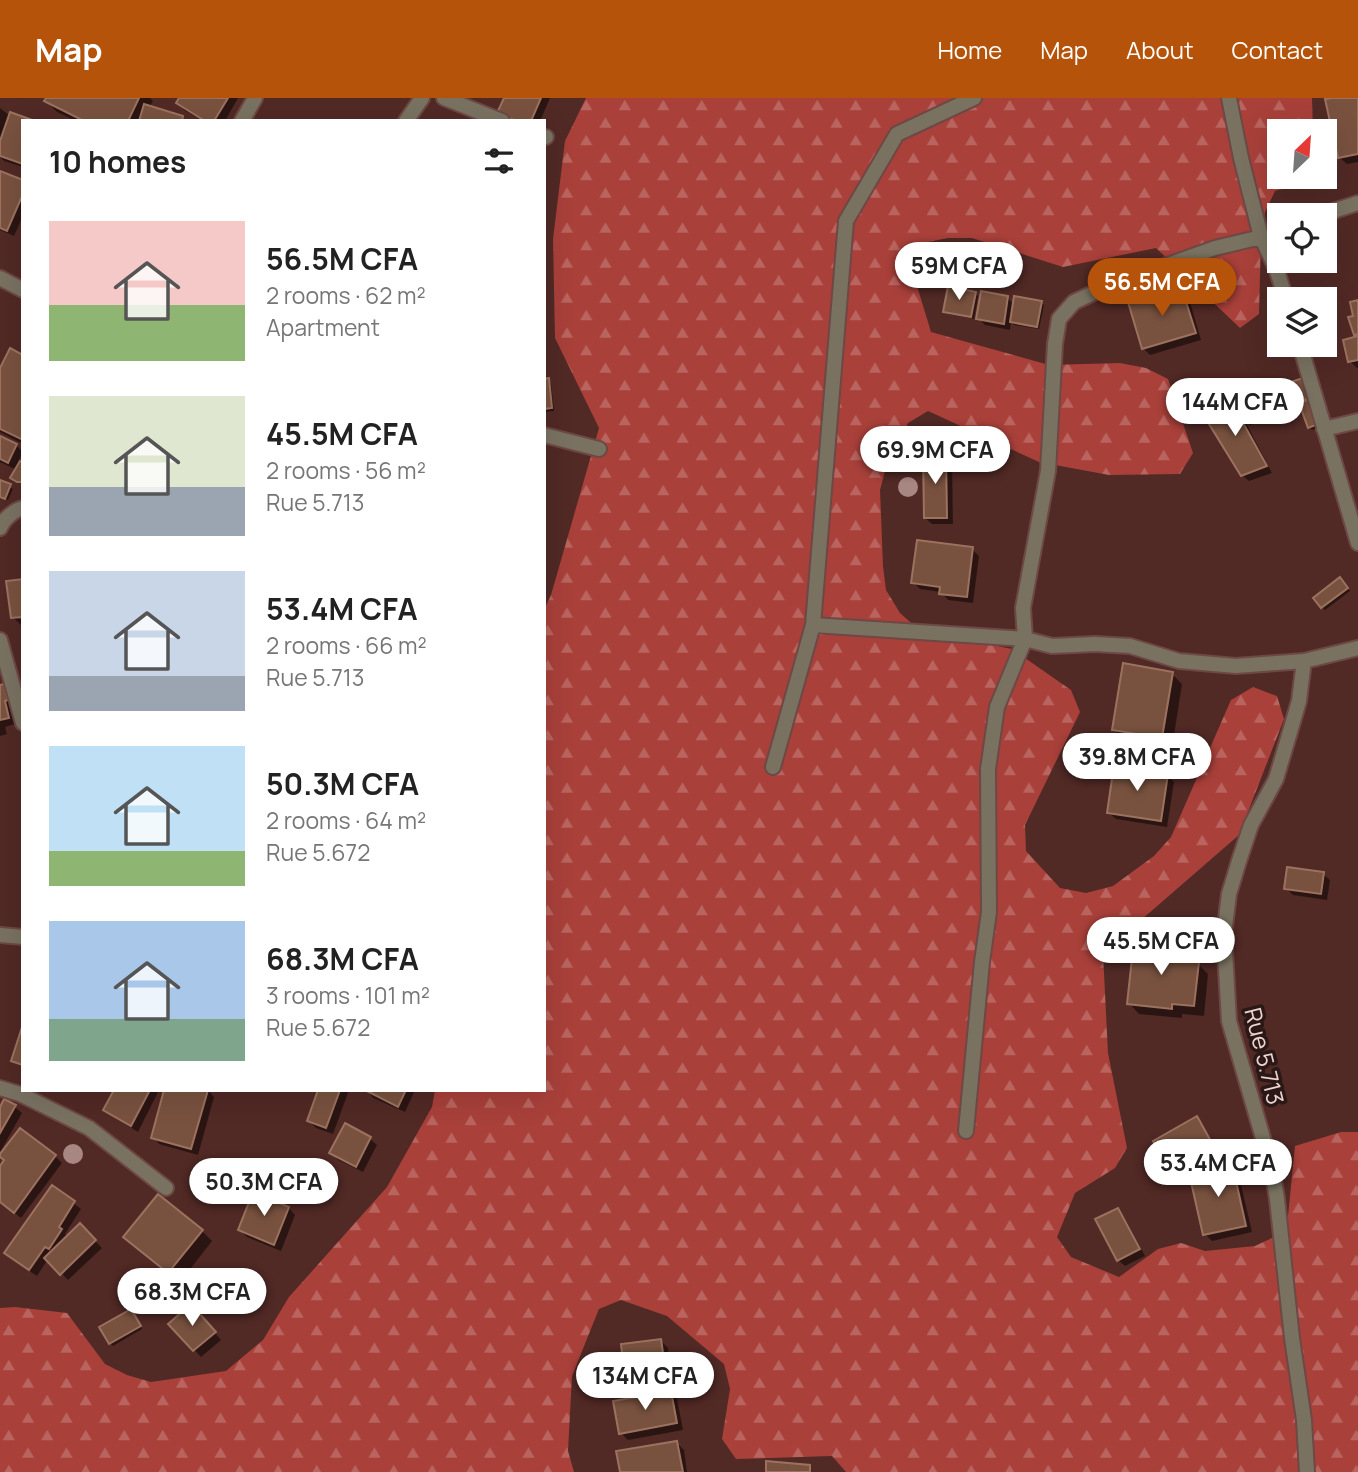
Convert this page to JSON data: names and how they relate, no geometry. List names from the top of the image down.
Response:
{
  "streets": {
    "street": ["Rue 5.713"]
  },
  "north": "top right",
  "page": {
    "header": "Map",
    "nav": [
      "Home",
      "Map",
      "About",
      "Contact"
    ],
    "heading": "10 homes",
    "list": [
      {
        "name": "56.5M CFA",
        "note": "2 rooms · 62 m² · Apartment"
      },
      {
        "name": "45.5M CFA",
        "note": "2 rooms · 56 m² · Rue 5.713"
      },
      {
        "name": "53.4M CFA",
        "note": "2 rooms · 66 m² · Rue 5.713"
      },
      {
        "name": "50.3M CFA",
        "note": "2 rooms · 64 m² · Rue 5.672"
      },
      {
        "name": "68.3M CFA",
        "note": "3 rooms · 101 m² · Rue 5.672"
      }
    ],
    "price": [
      "59M CFA",
      "56.5M CFA",
      "144M CFA",
      "69.9M CFA",
      "39.8M CFA",
      "45.5M CFA",
      "53.4M CFA",
      "50.3M CFA",
      "68.3M CFA",
      "134M CFA"
    ]
  }
}
